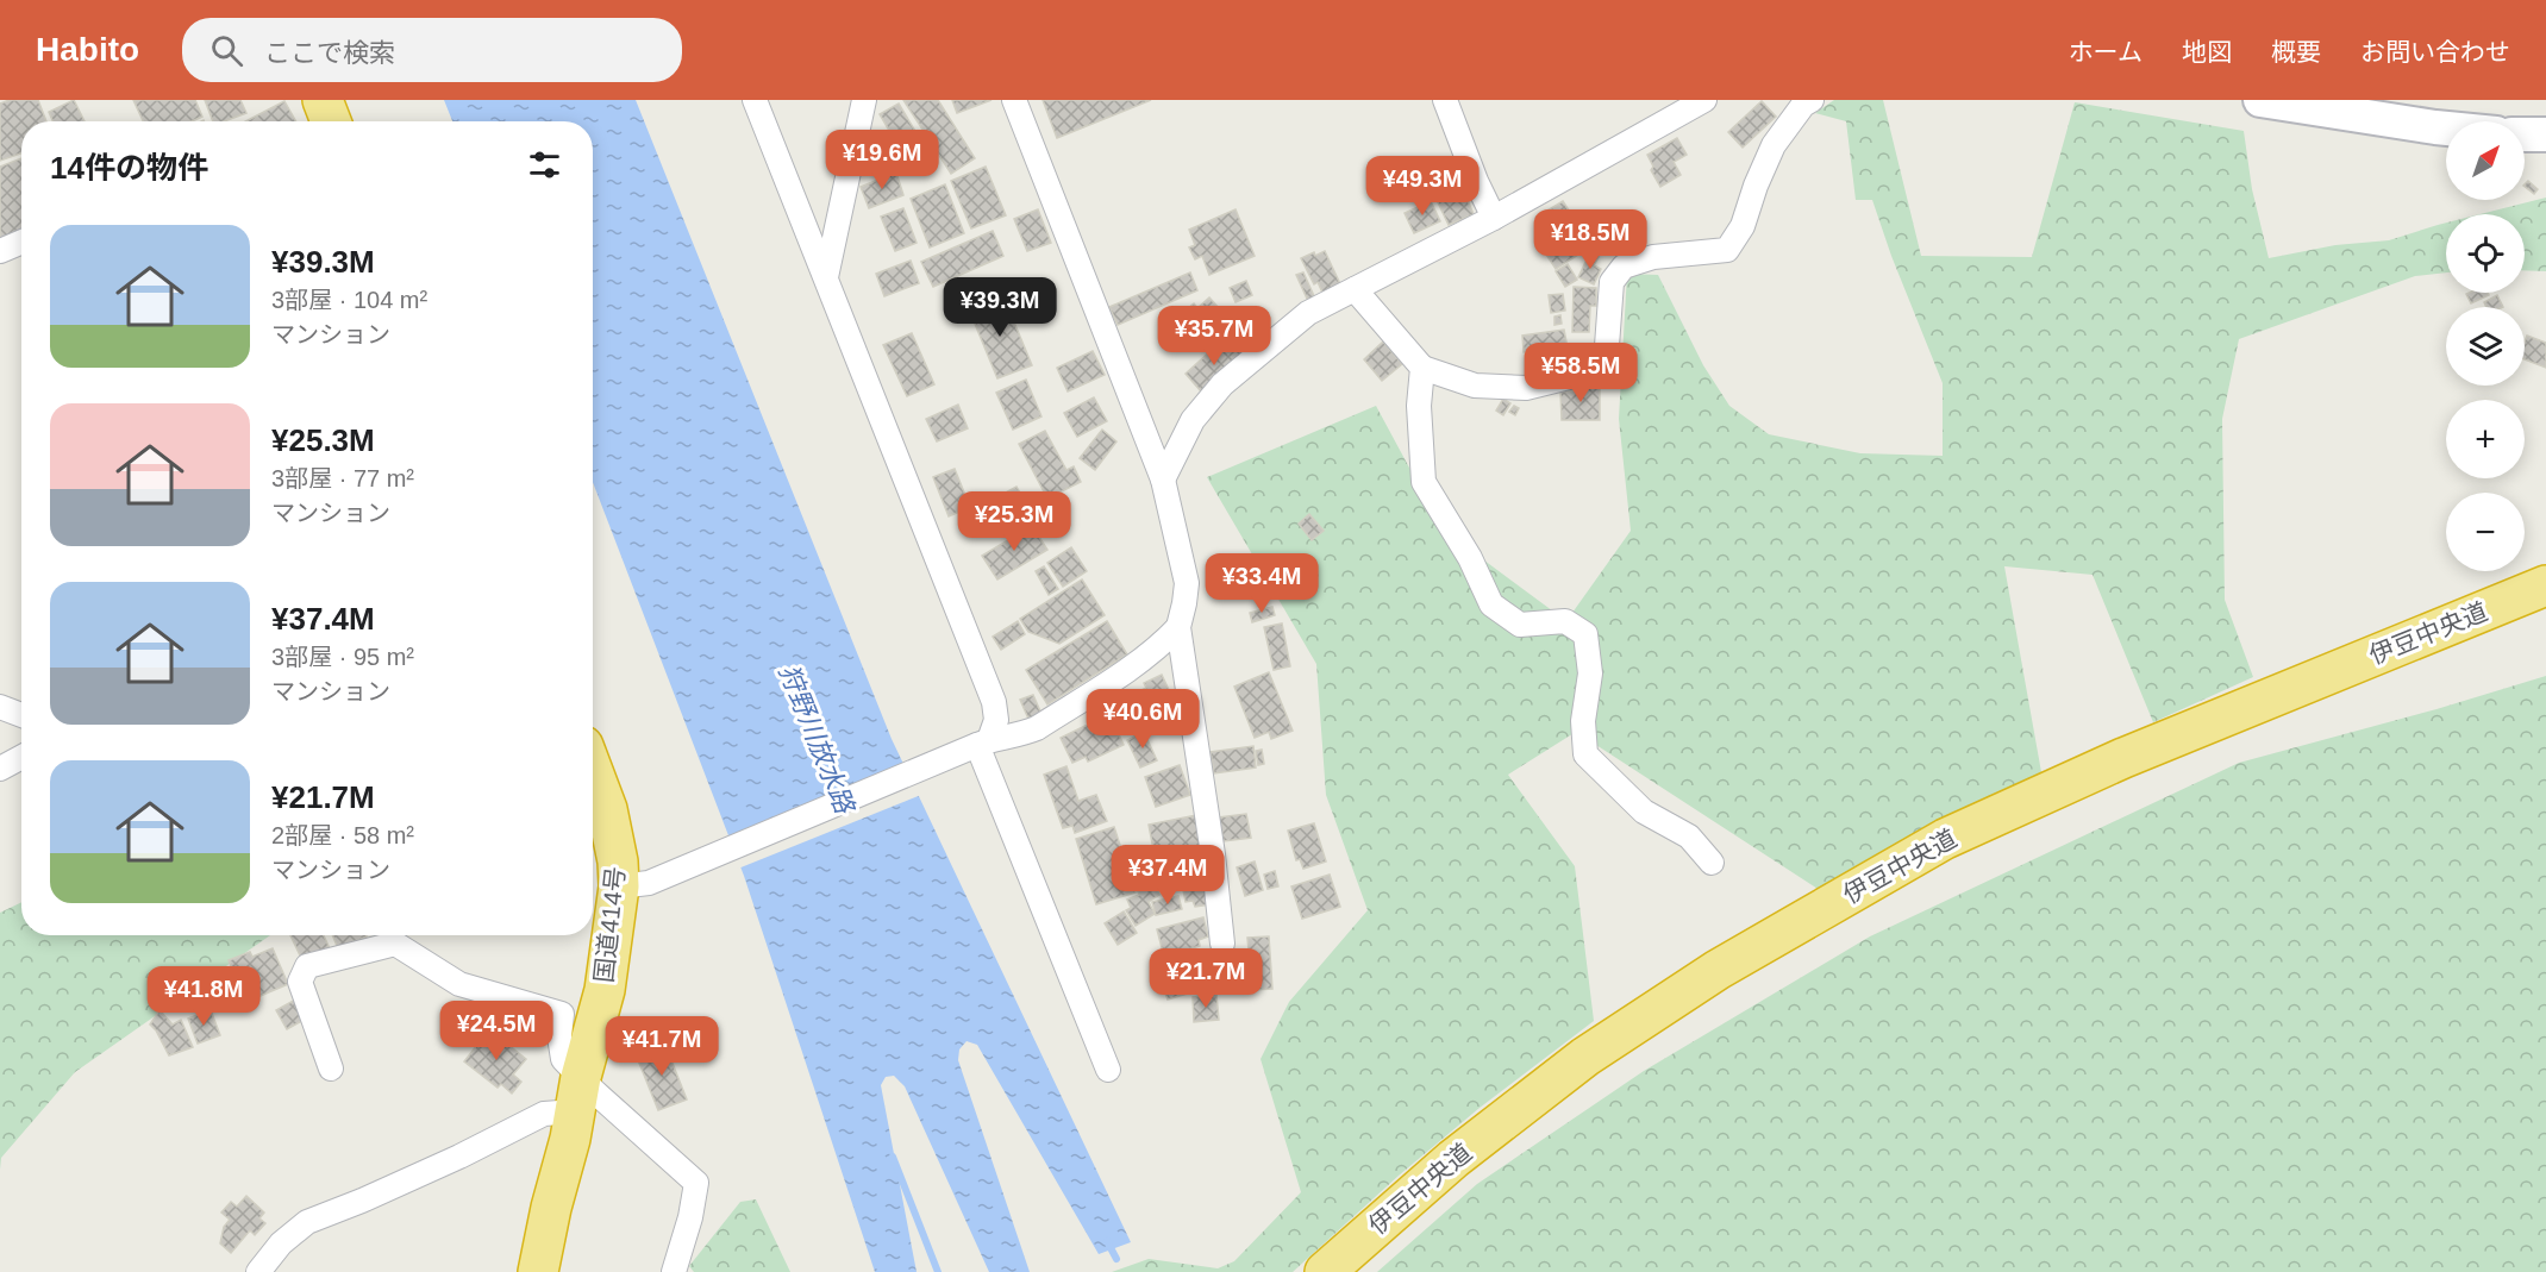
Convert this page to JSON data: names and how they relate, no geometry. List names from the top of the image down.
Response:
{
  "streets": {
    "highway": ["伊豆中央道", "国道414号"]
  },
  "water": ["狩野川放水路"],
  "north": "top right",
  "page": {
    "header": "Habito",
    "search": "ここで検索",
    "nav": [
      "ホーム",
      "地図",
      "概要",
      "お問い合わせ"
    ],
    "map_buttons": ["+", "−"],
    "heading": "14件の物件",
    "price": [
      "¥19.6M",
      "¥49.3M",
      "¥18.5M",
      "¥39.3M",
      "¥35.7M",
      "¥58.5M",
      "¥25.3M",
      "¥33.4M",
      "¥40.6M",
      "¥37.4M",
      "¥21.7M",
      "¥41.8M",
      "¥24.5M",
      "¥41.7M"
    ],
    "list": [
      {
        "name": "¥39.3M",
        "note": "3部屋 · 104 m² · マンション"
      },
      {
        "name": "¥25.3M",
        "note": "3部屋 · 77 m² · マンション"
      },
      {
        "name": "¥37.4M",
        "note": "3部屋 · 95 m² · マンション"
      },
      {
        "name": "¥21.7M",
        "note": "2部屋 · 58 m² · マンション"
      }
    ]
  }
}
